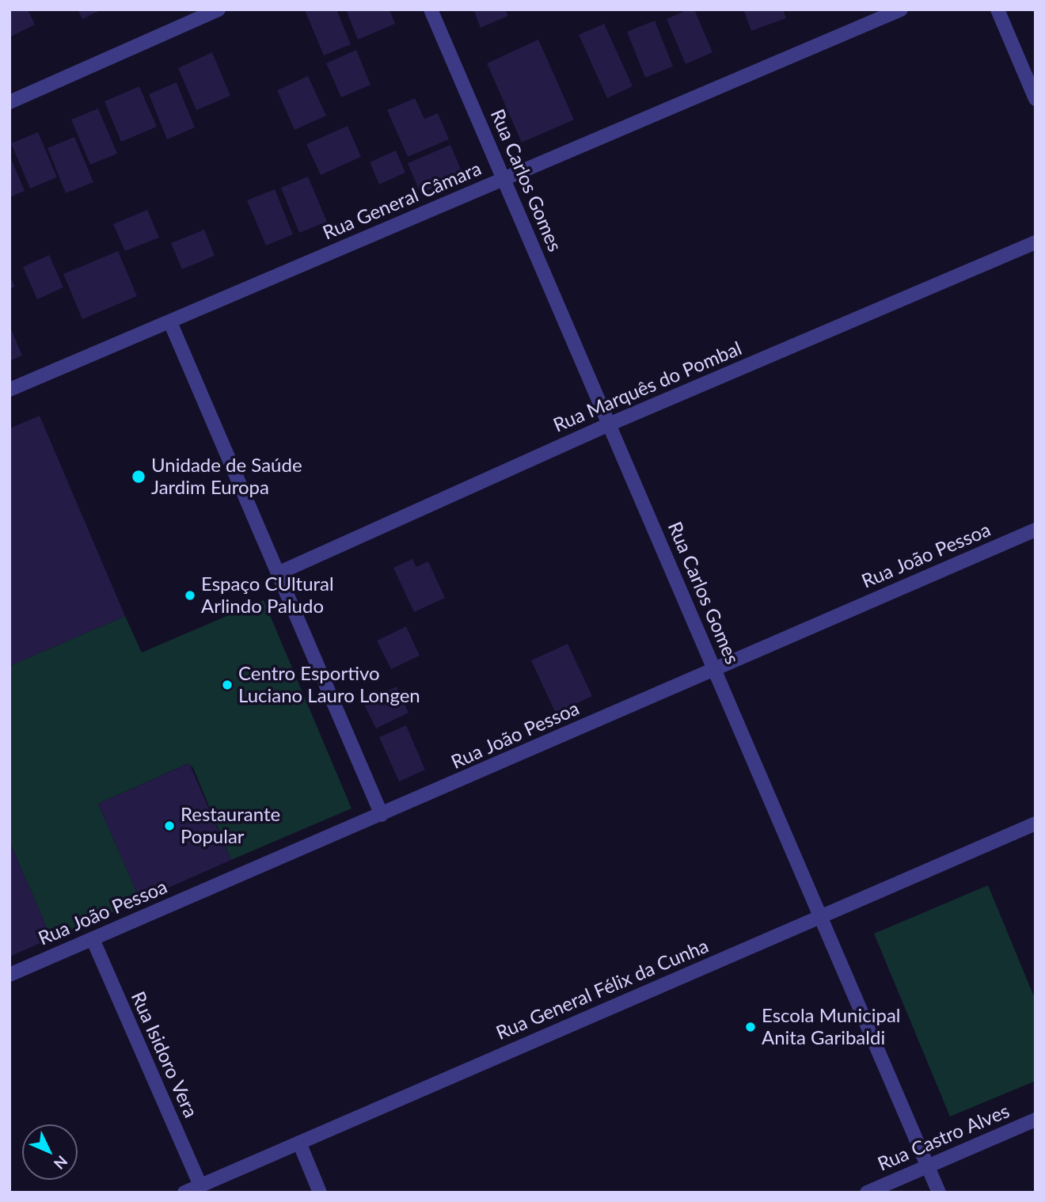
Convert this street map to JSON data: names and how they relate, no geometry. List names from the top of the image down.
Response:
{
  "streets": {
    "street": [
      "Rua Carlos Gomes",
      "Rua General Câmara",
      "Rua Marquês do Pombal",
      "Rua João Pessoa",
      "Rua General Félix da Cunha",
      "Rua Isidoro Vera",
      "Rua Castro Alves"
    ]
  },
  "crossings": [
    ["Rua Carlos Gomes", "Rua General Câmara"],
    ["Rua Carlos Gomes", "Rua Marquês do Pombal"],
    ["Rua Carlos Gomes", "Rua João Pessoa"],
    ["Rua Carlos Gomes", "Rua General Félix da Cunha"],
    ["Rua Carlos Gomes", "Rua Castro Alves"],
    ["Rua João Pessoa", "Rua Isidoro Vera"],
    ["Rua General Félix da Cunha", "Rua Isidoro Vera"]
  ],
  "places": [
    "Unidade de Saúde Jardim Europa",
    "Espaço CUltural Arlindo Paludo",
    "Centro Esportivo Luciano Lauro Longen",
    "Restaurante Popular",
    "Escola Municipal Anita Garibaldi"
  ],
  "north": "bottom right"
}
